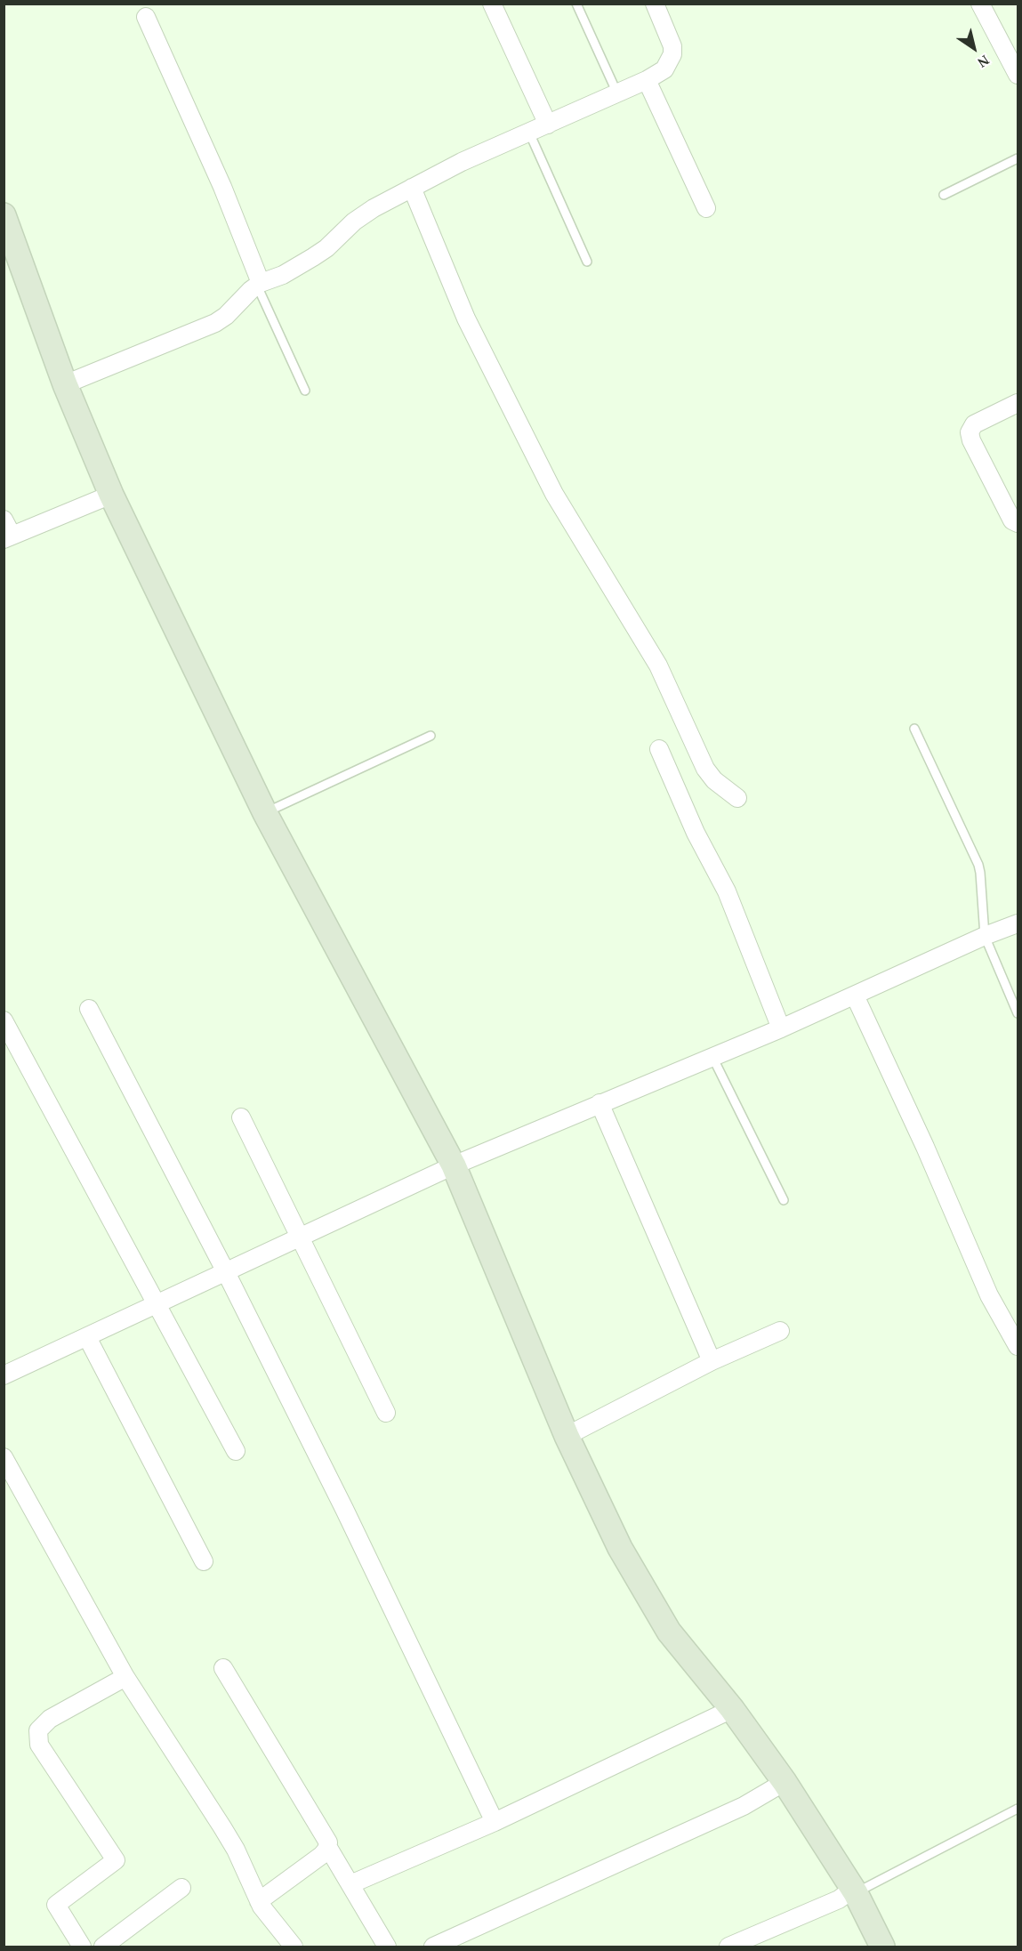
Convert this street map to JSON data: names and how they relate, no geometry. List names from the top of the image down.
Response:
{
  "north": "bottom right"
}
